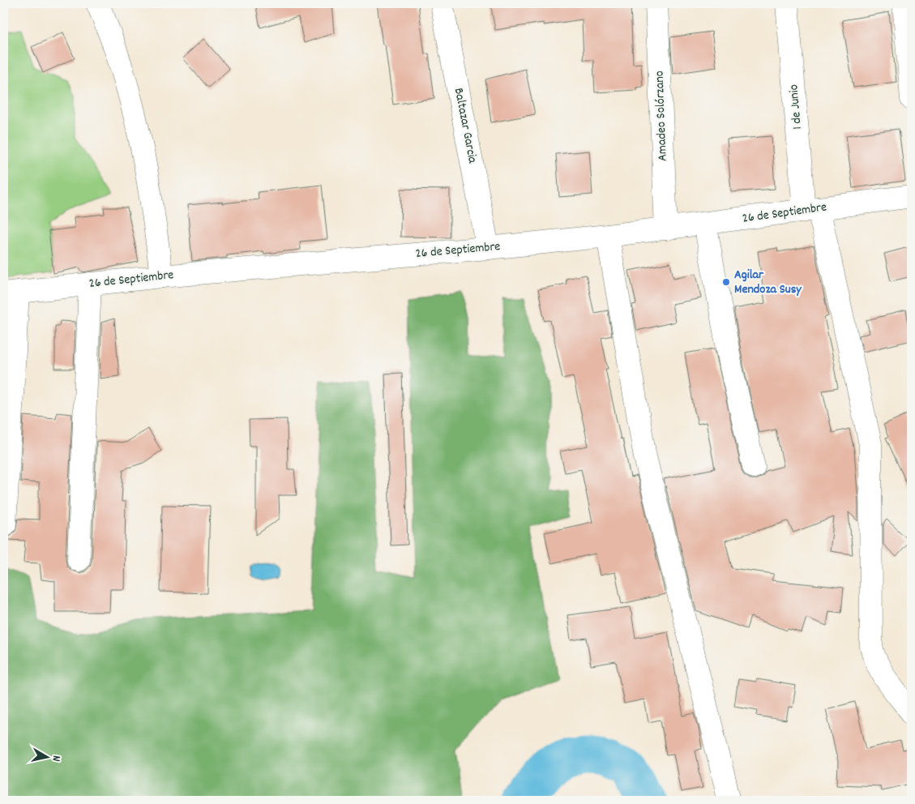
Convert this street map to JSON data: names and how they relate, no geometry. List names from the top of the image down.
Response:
{
  "streets": {
    "street": [
      "1 de Junio",
      "Amadeo Solórzano",
      "Baltazar Garcia",
      "26 de Septiembre"
    ]
  },
  "crossings": [
    ["1 de Junio", "26 de Septiembre"],
    ["Amadeo Solórzano", "26 de Septiembre"],
    ["Baltazar Garcia", "26 de Septiembre"]
  ],
  "places": ["Agilar Mendoza Susy"],
  "north": "right"
}
